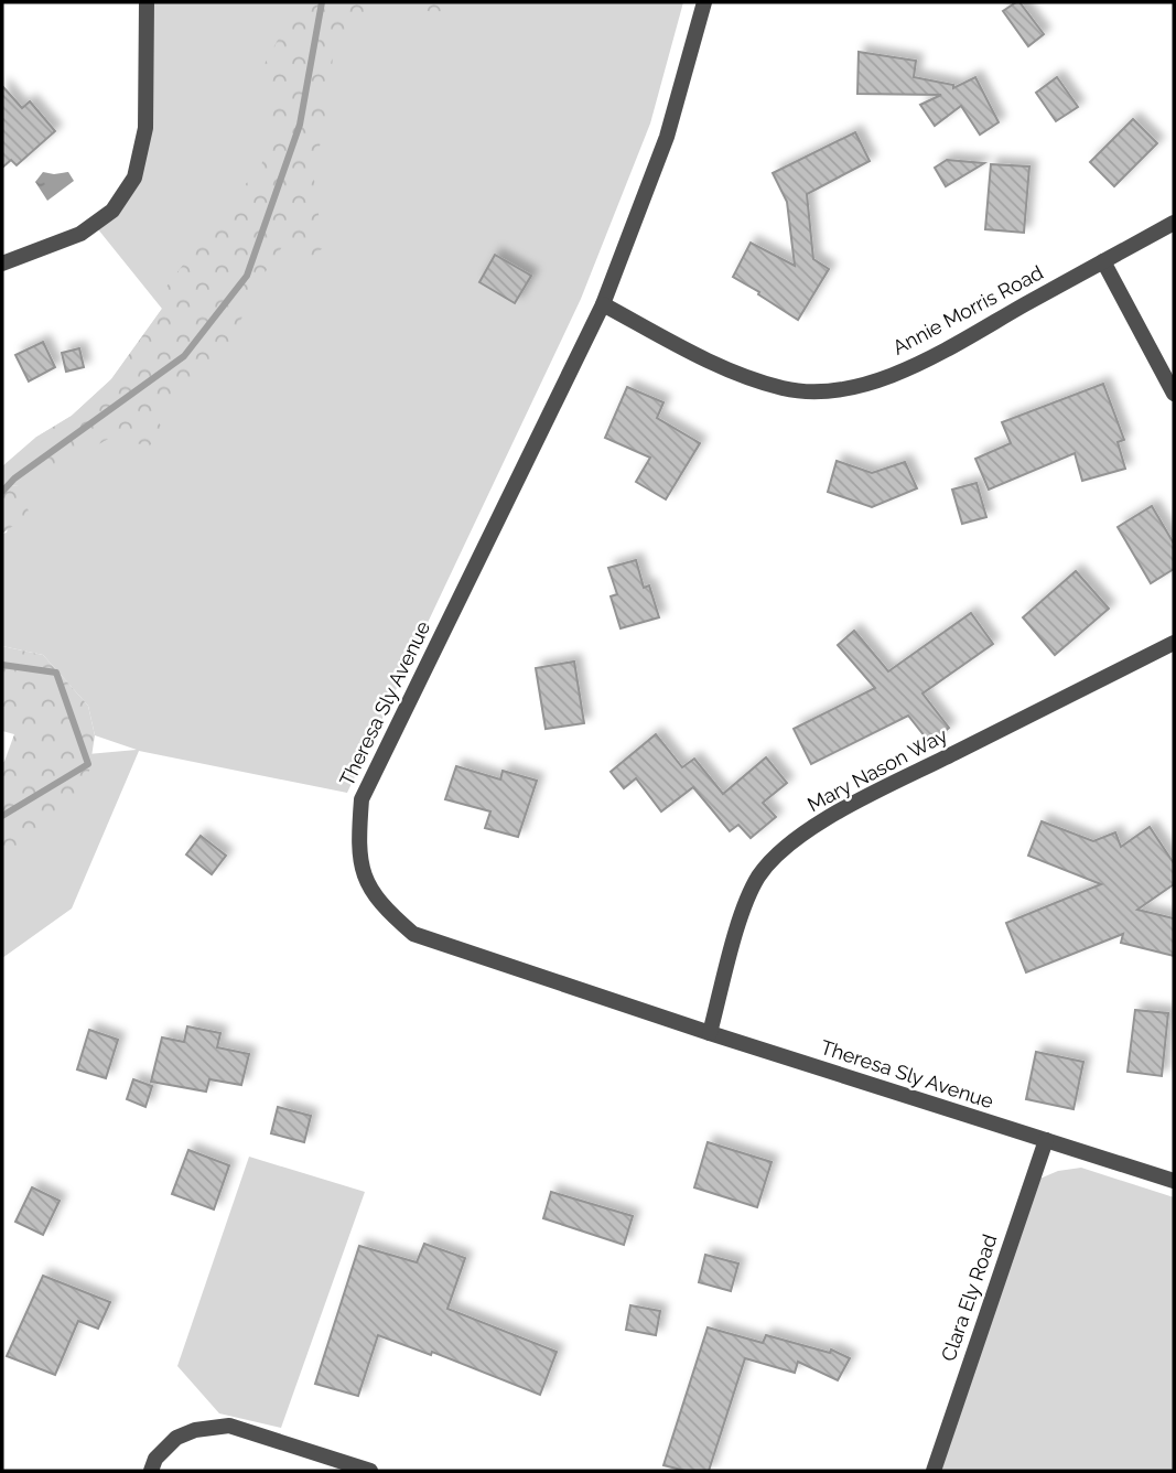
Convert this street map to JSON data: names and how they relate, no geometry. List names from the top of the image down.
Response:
{
  "streets": {
    "street": [
      "Annie Morris Road",
      "Theresa Sly Avenue",
      "Mary Nason Way",
      "Clara Ely Road"
    ]
  },
  "crossings": [
    ["Annie Morris Road", "Theresa Sly Avenue"],
    ["Theresa Sly Avenue", "Mary Nason Way"],
    ["Theresa Sly Avenue", "Clara Ely Road"]
  ]
}
